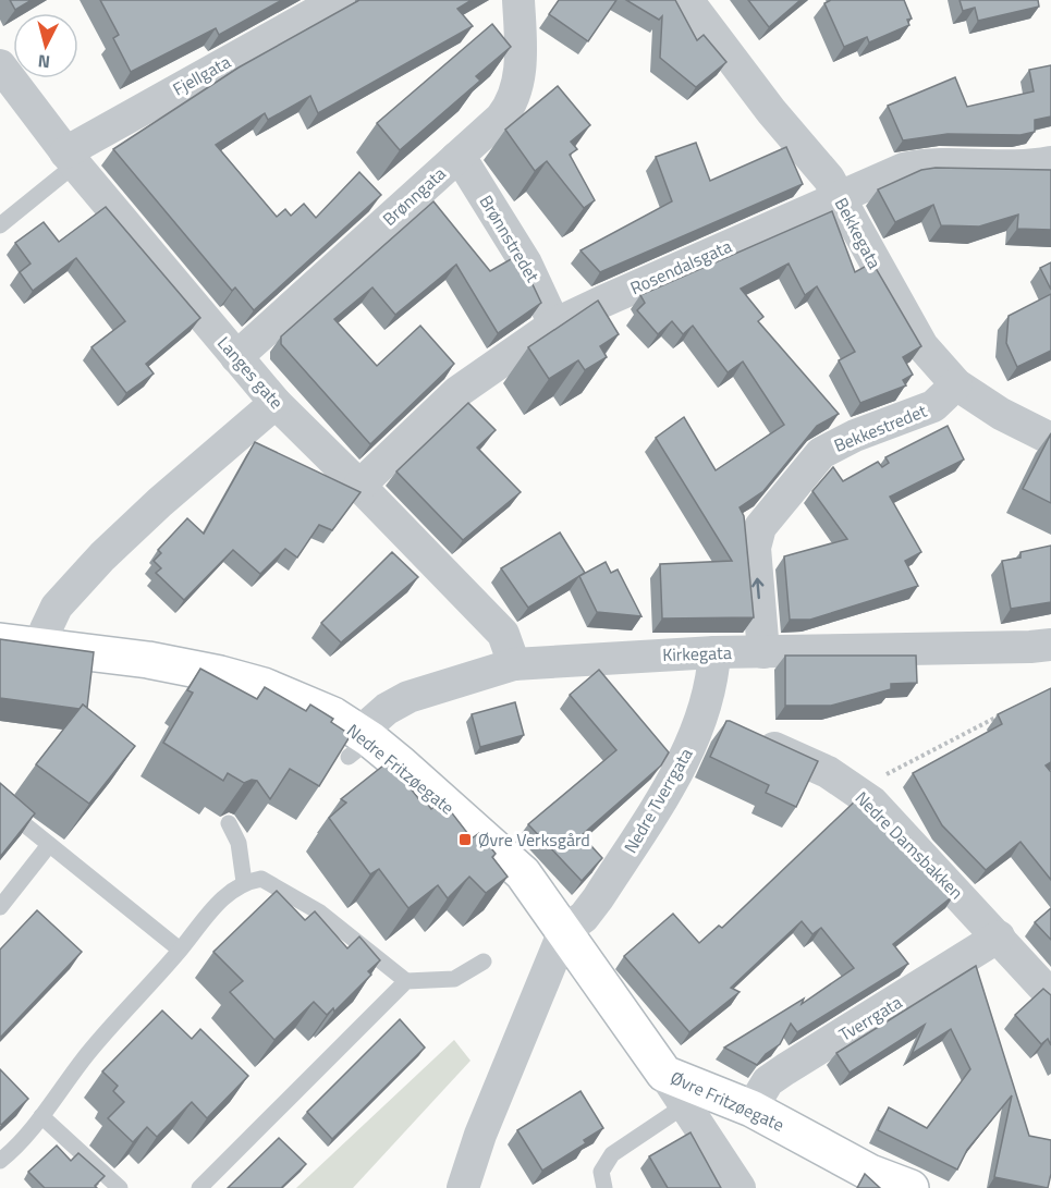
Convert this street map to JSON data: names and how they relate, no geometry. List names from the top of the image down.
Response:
{
  "streets": {
    "main road": ["Nedre Fritzøegate", "Øvre Fritzøegate"],
    "street": [
      "Fjellgata",
      "Brønngata",
      "Bekkegata",
      "Brønnstredet",
      "Rosendalsgata",
      "Langes gate",
      "Bekkestredet",
      "Kirkegata",
      "Nedre Tverrgata",
      "Nedre Damsbakken",
      "Tverrgata"
    ]
  },
  "crossings": [
    ["Fjellgata", "Langes gate"],
    ["Brønngata", "Brønnstredet"],
    ["Brønngata", "Langes gate"],
    ["Bekkegata", "Rosendalsgata"],
    ["Bekkegata", "Bekkestredet"],
    ["Brønnstredet", "Rosendalsgata"],
    ["Rosendalsgata", "Langes gate"],
    ["Langes gate", "Kirkegata"],
    ["Bekkestredet", "Kirkegata"],
    ["Kirkegata", "Nedre Fritzøegate"],
    ["Kirkegata", "Nedre Tverrgata"],
    ["Nedre Fritzøegate", "Nedre Tverrgata"],
    ["Nedre Fritzøegate", "Øvre Fritzøegate"],
    ["Nedre Tverrgata", "Nedre Damsbakken"],
    ["Nedre Tverrgata", "Øvre Fritzøegate"],
    ["Nedre Damsbakken", "Tverrgata"],
    ["Tverrgata", "Øvre Fritzøegate"]
  ],
  "one_way": ["Bekkestredet"],
  "places": {
    "transit": ["Øvre Verksgård"]
  },
  "north": "bottom"
}
